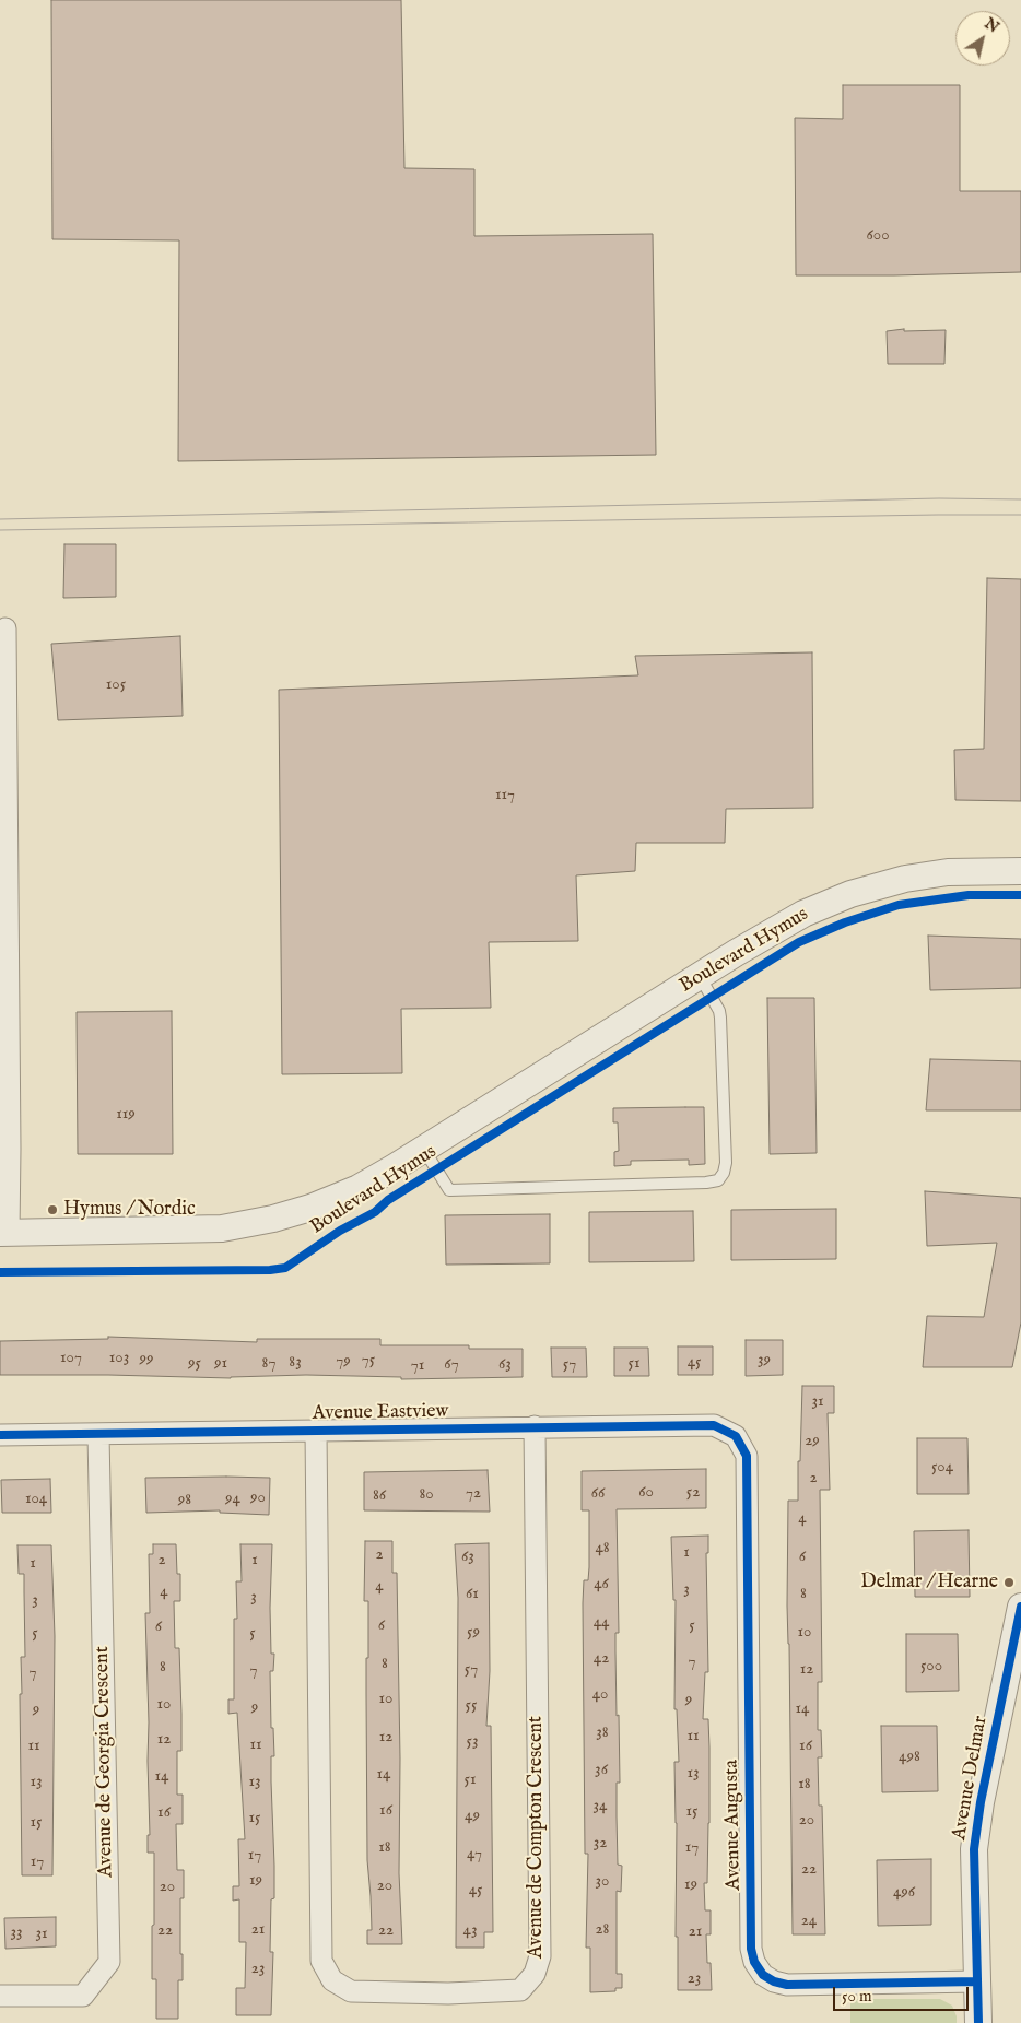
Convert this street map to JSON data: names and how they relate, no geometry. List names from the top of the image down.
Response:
{
  "streets": {
    "street": [
      "Boulevard Hymus",
      "Avenue Eastview",
      "Avenue de Georgia Crescent",
      "Avenue Delmar",
      "Avenue Augusta",
      "Avenue de Compton Crescent"
    ]
  },
  "crossings": [
    ["Avenue Eastview", "Avenue de Georgia Crescent"],
    ["Avenue Eastview", "Avenue Augusta"],
    ["Avenue Eastview", "Avenue de Compton Crescent"],
    ["Avenue Delmar", "Avenue Augusta"]
  ],
  "places": ["Hymus / Nordic", "Delmar / Hearne"],
  "house_numbers": [
    "600",
    "105",
    "117",
    "119",
    "107",
    "103",
    "99",
    "75",
    "39",
    "79",
    "83",
    "45",
    "95",
    "91",
    "87",
    "51",
    "67",
    "63",
    "57",
    "71",
    "31",
    "29",
    "504",
    "2",
    "60",
    "52",
    "72",
    "66",
    "80",
    "86",
    "90",
    "104",
    "94",
    "98",
    "4",
    "48",
    "1",
    "2",
    "63",
    "6",
    "2",
    "1",
    "1",
    "46",
    "4",
    "3",
    "4",
    "61",
    "8",
    "3",
    "3",
    "44",
    "6",
    "5",
    "6",
    "59",
    "10",
    "5",
    "5",
    "42",
    "7",
    "8",
    "500",
    "8",
    "57",
    "12",
    "7",
    "7",
    "40",
    "10",
    "9",
    "10",
    "55",
    "9",
    "14",
    "9",
    "38",
    "11",
    "12",
    "12",
    "53",
    "11",
    "11",
    "16",
    "498",
    "36",
    "13",
    "14",
    "14",
    "51",
    "13",
    "13",
    "18",
    "34",
    "16",
    "15",
    "16",
    "49",
    "15",
    "20",
    "15",
    "32",
    "18",
    "17",
    "47",
    "17",
    "17",
    "22",
    "19",
    "30",
    "19",
    "20",
    "20",
    "45",
    "496",
    "24",
    "21",
    "28",
    "22",
    "22",
    "43",
    "21",
    "33",
    "31",
    "23",
    "23"
  ],
  "scale_bar": "50 m",
  "north": "top right"
}
